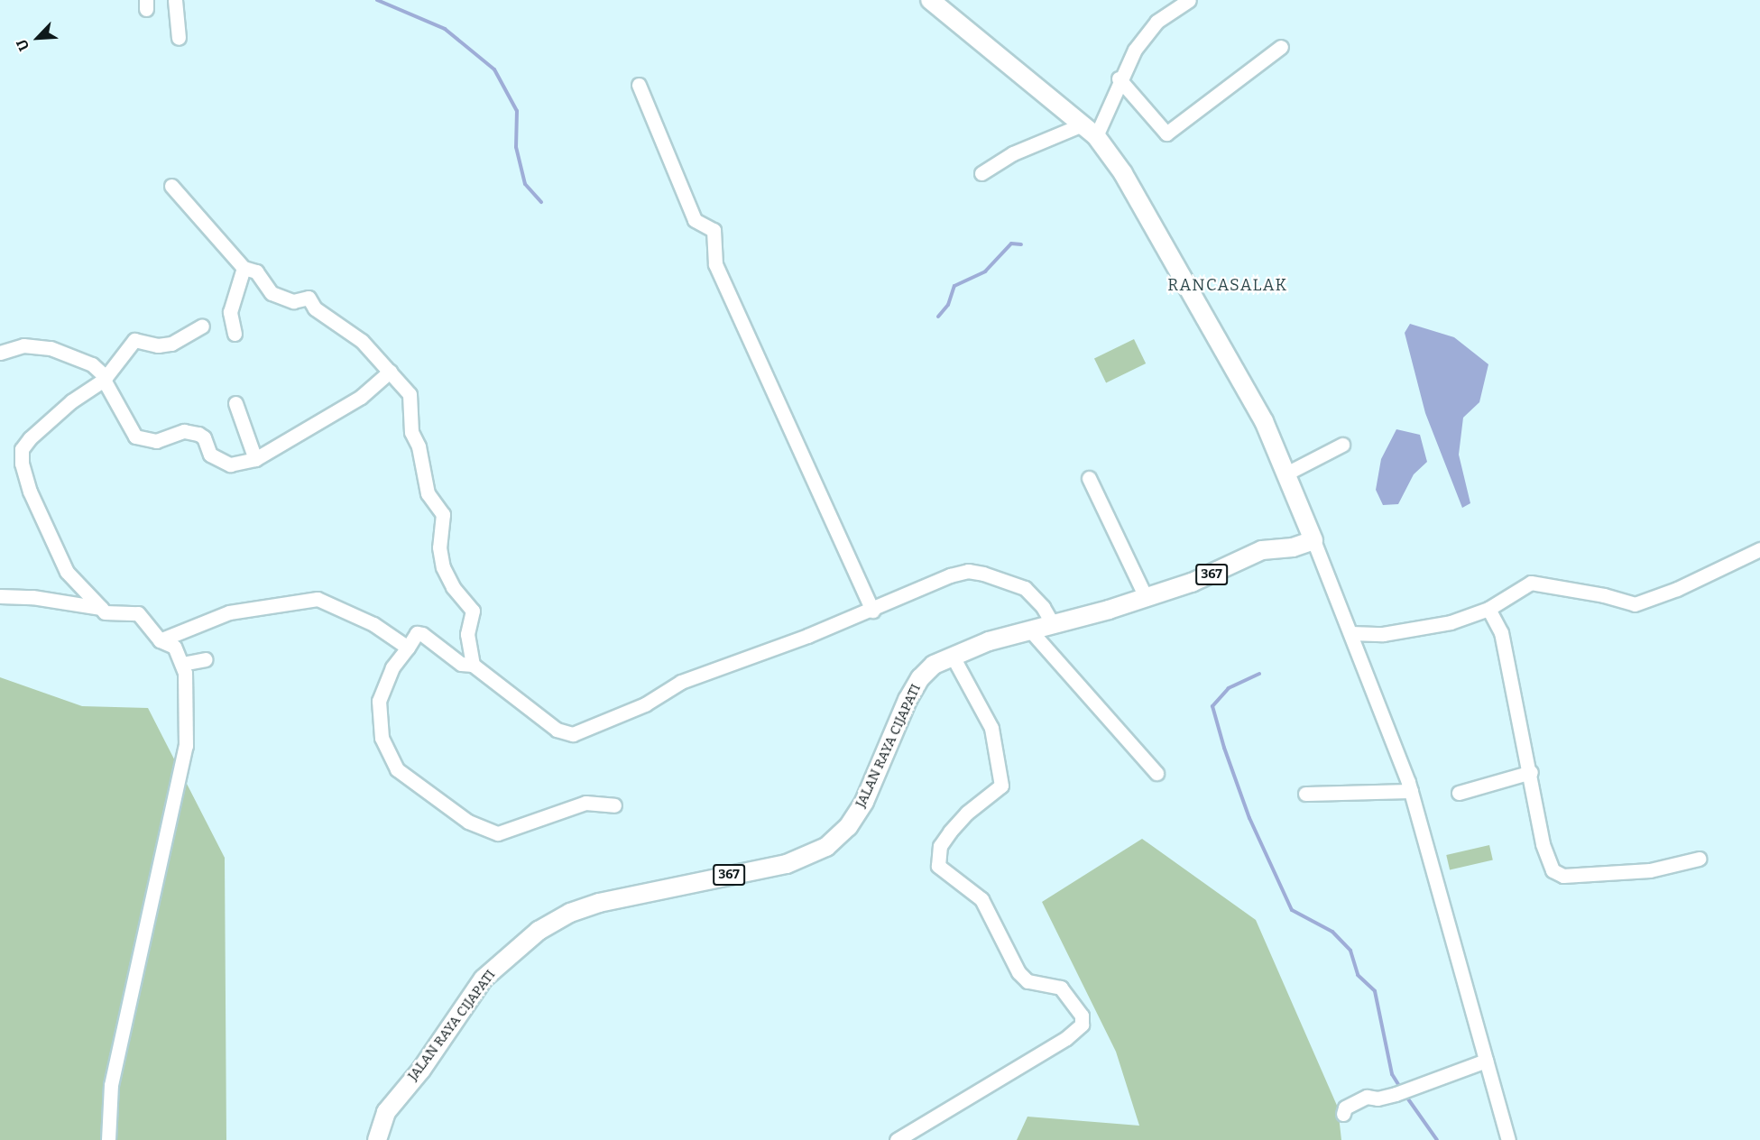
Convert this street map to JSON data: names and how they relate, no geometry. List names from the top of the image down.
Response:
{
  "streets": {
    "main road": ["367", "JALAN RAYA CIJAPATI"]
  },
  "districts": ["RANCASALAK"],
  "north": "bottom left"
}
